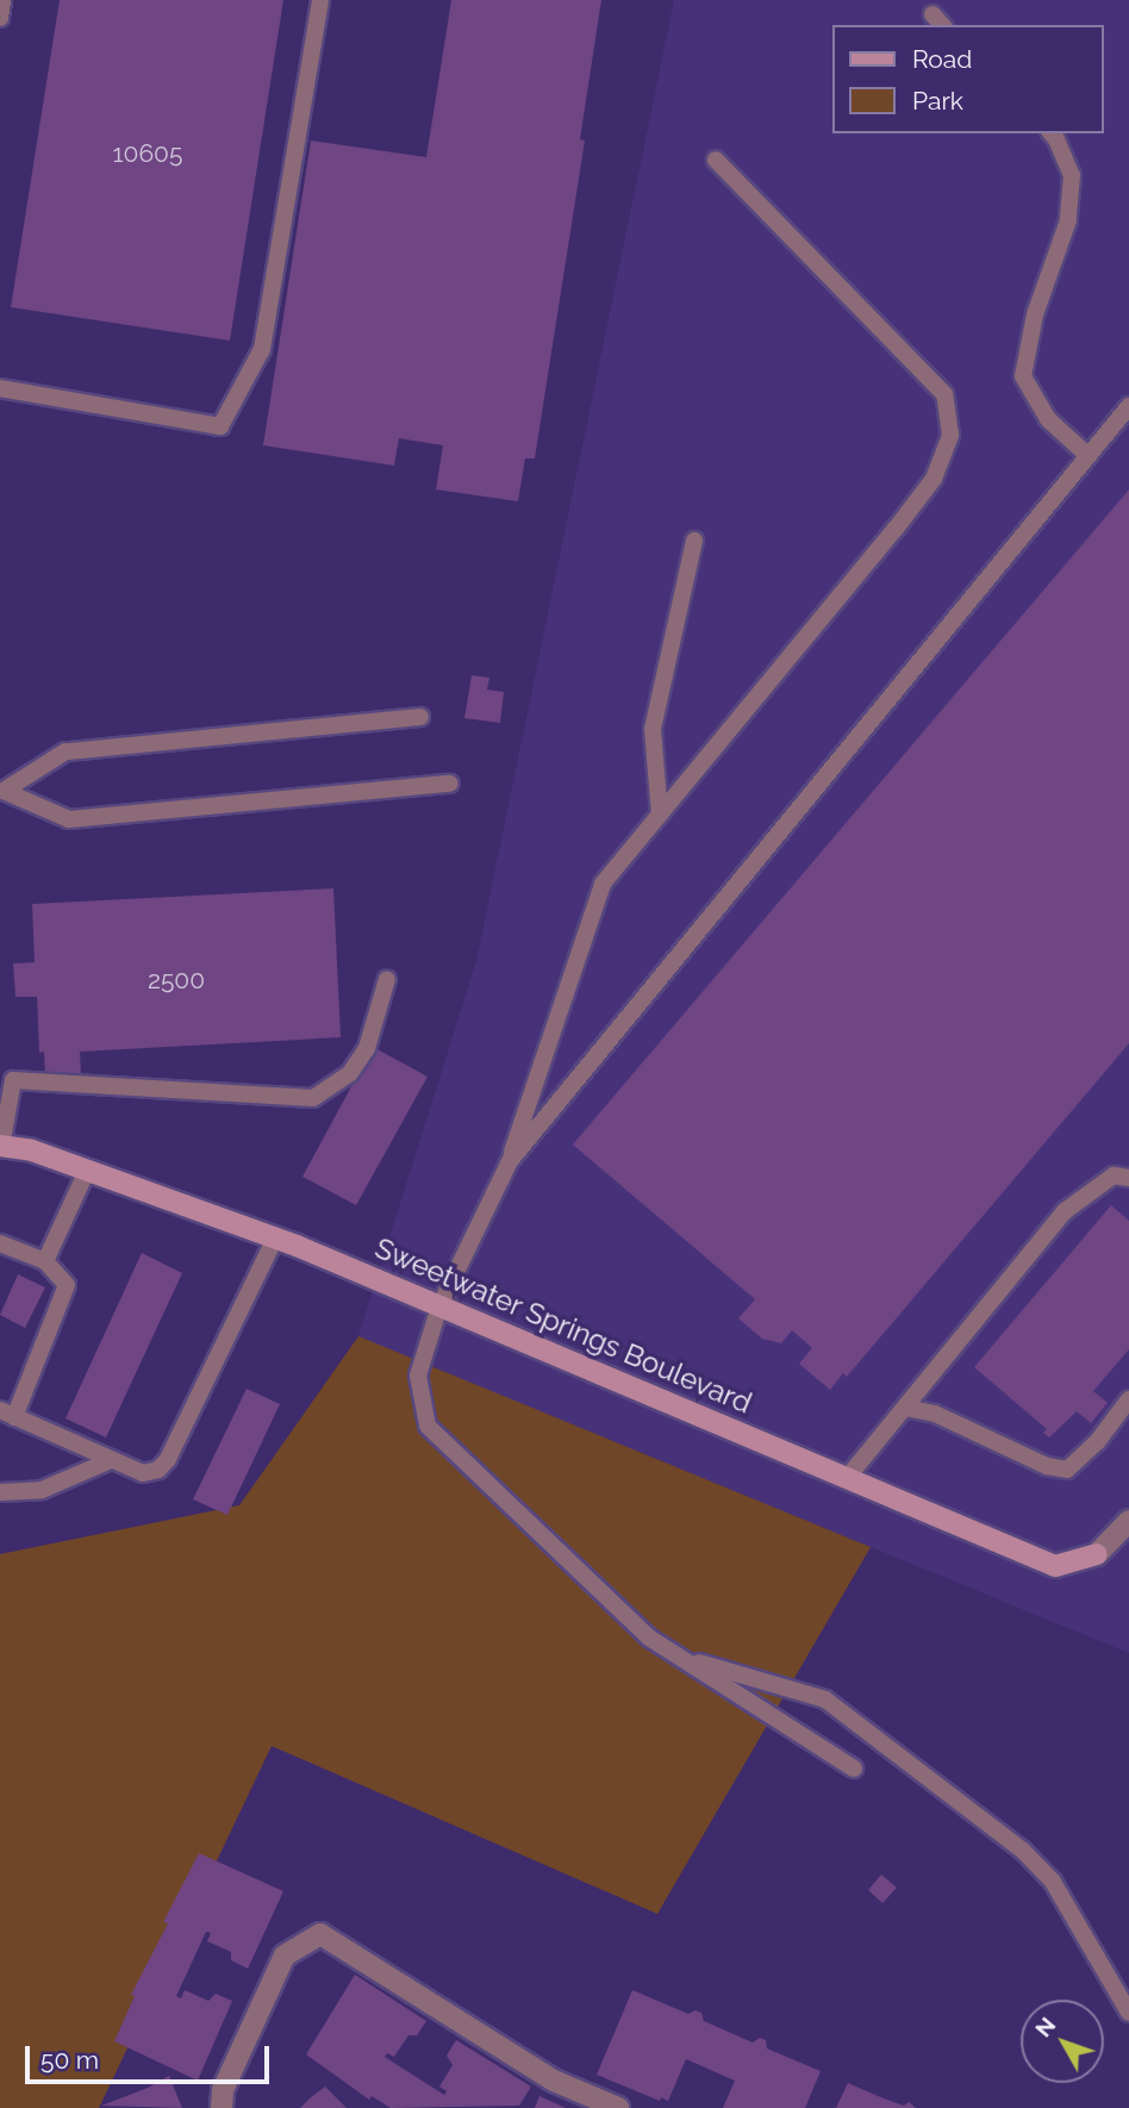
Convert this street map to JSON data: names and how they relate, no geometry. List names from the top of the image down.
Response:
{
  "streets": {
    "street": ["Sweetwater Springs Boulevard"]
  },
  "house_numbers": ["10605", "2500"],
  "legend": ["Road", "Park"],
  "scale_bar": "50 m",
  "north": "top left"
}
